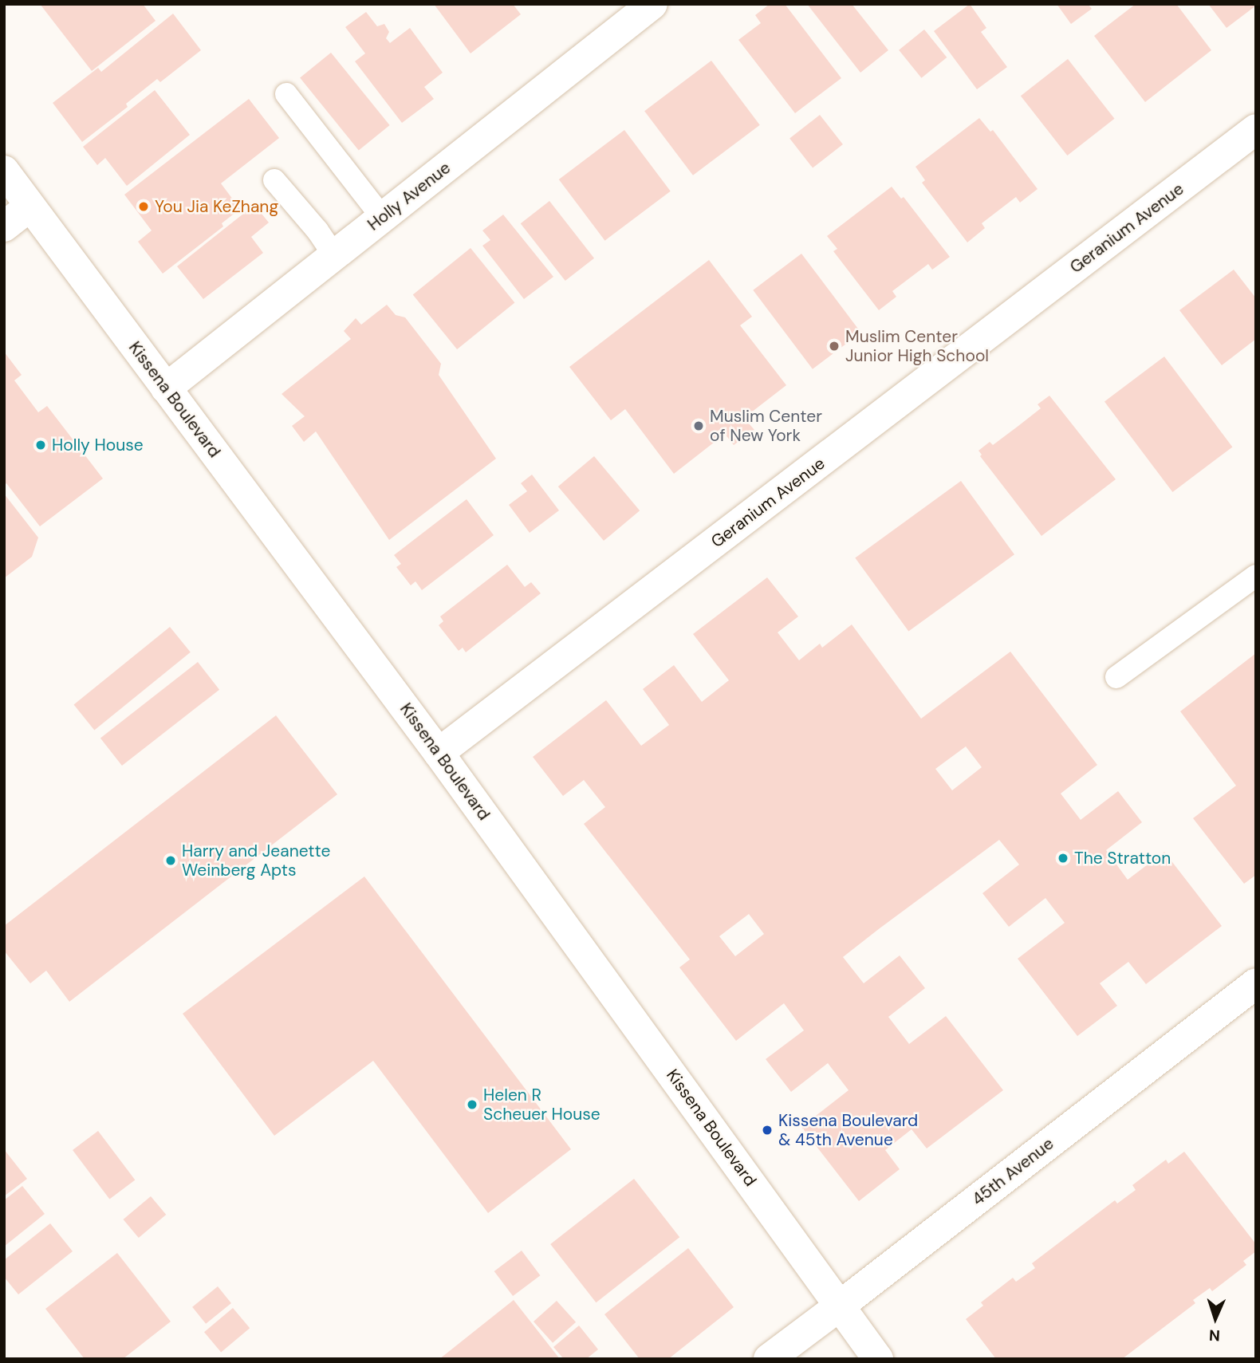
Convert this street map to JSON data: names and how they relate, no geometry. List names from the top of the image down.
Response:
{
  "streets": {
    "street": [
      "Holly Avenue",
      "Geranium Avenue",
      "Kissena Boulevard",
      "45th Avenue"
    ]
  },
  "crossings": [
    ["Holly Avenue", "Kissena Boulevard"],
    ["Geranium Avenue", "Kissena Boulevard"],
    ["Kissena Boulevard", "45th Avenue"]
  ],
  "places": [
    "You Jia KeZhang",
    "Muslim Center Junior High School",
    "Muslim Center of New York",
    "Holly House",
    "The Stratton",
    "Harry and Jeanette Weinberg Apts",
    "Helen R Scheuer House",
    "Kissena Boulevard & 45th Avenue"
  ],
  "north": "bottom"
}
